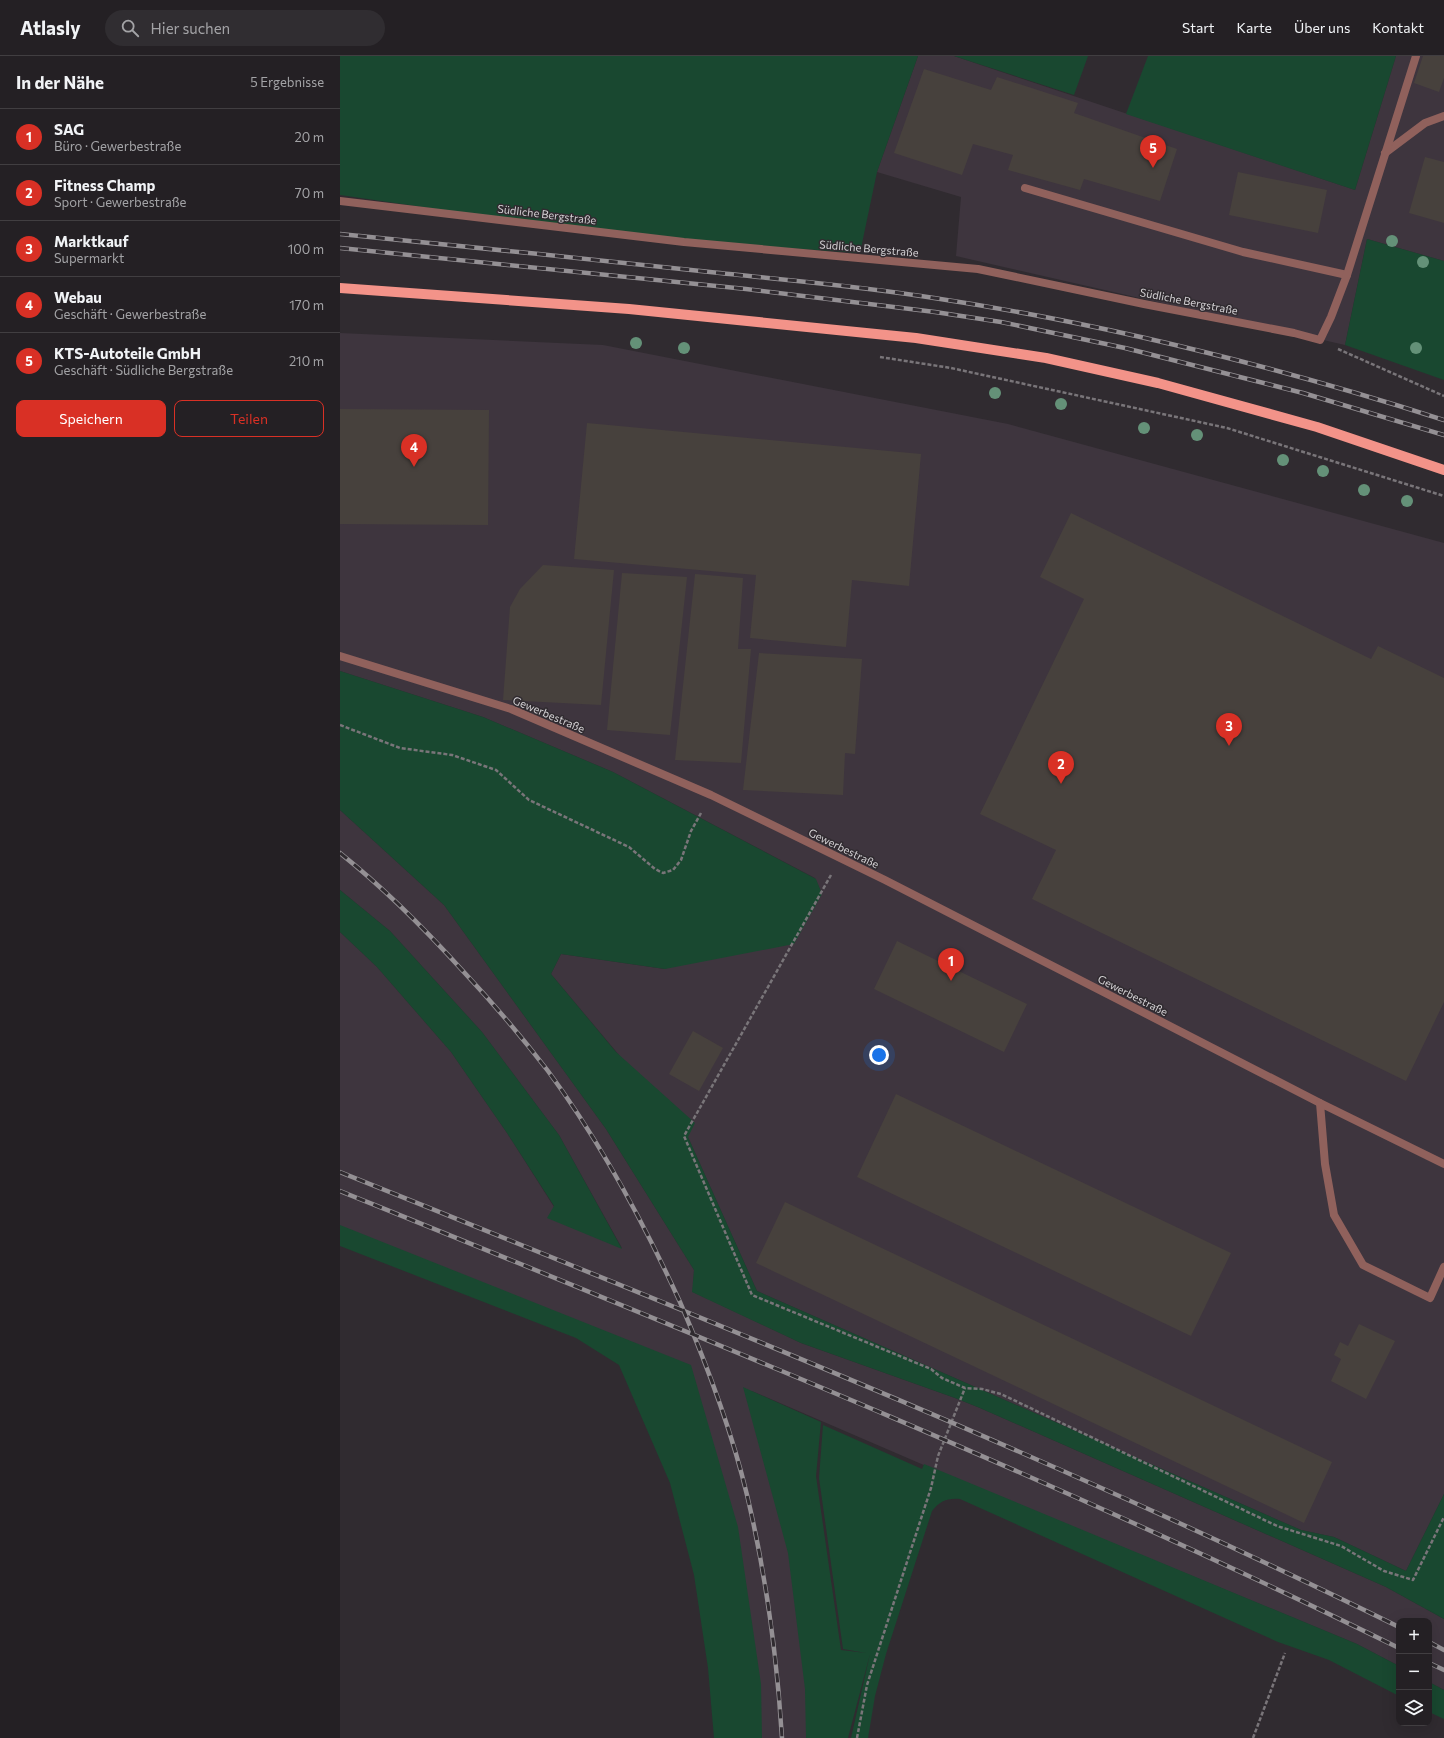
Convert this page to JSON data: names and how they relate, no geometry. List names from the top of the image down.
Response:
{
  "streets": {
    "street": ["Südliche Bergstraße", "Gewerbestraße"]
  },
  "page": {
    "header": "Atlasly",
    "search": "Hier suchen",
    "nav": [
      "Start",
      "Karte",
      "Über uns",
      "Kontakt"
    ],
    "heading": ["In der Nähe", "5 Ergebnisse"],
    "list": [
      {
        "mark": "1",
        "name": "SAG",
        "note": "Büro · Gewerbestraße",
        "value": "20 m"
      },
      {
        "mark": "2",
        "name": "Fitness Champ",
        "note": "Sport · Gewerbestraße",
        "value": "70 m"
      },
      {
        "mark": "3",
        "name": "Marktkauf",
        "note": "Supermarkt",
        "value": "100 m"
      },
      {
        "mark": "4",
        "name": "Webau",
        "note": "Geschäft · Gewerbestraße",
        "value": "170 m"
      },
      {
        "mark": "5",
        "name": "KTS-Autoteile GmbH",
        "note": "Geschäft · Südliche Bergstraße",
        "value": "210 m"
      }
    ],
    "pins": [
      "5",
      "4",
      "3",
      "2",
      "1"
    ],
    "buttons": ["Speichern", "Teilen"],
    "map_buttons": ["+", "−"]
  }
}
